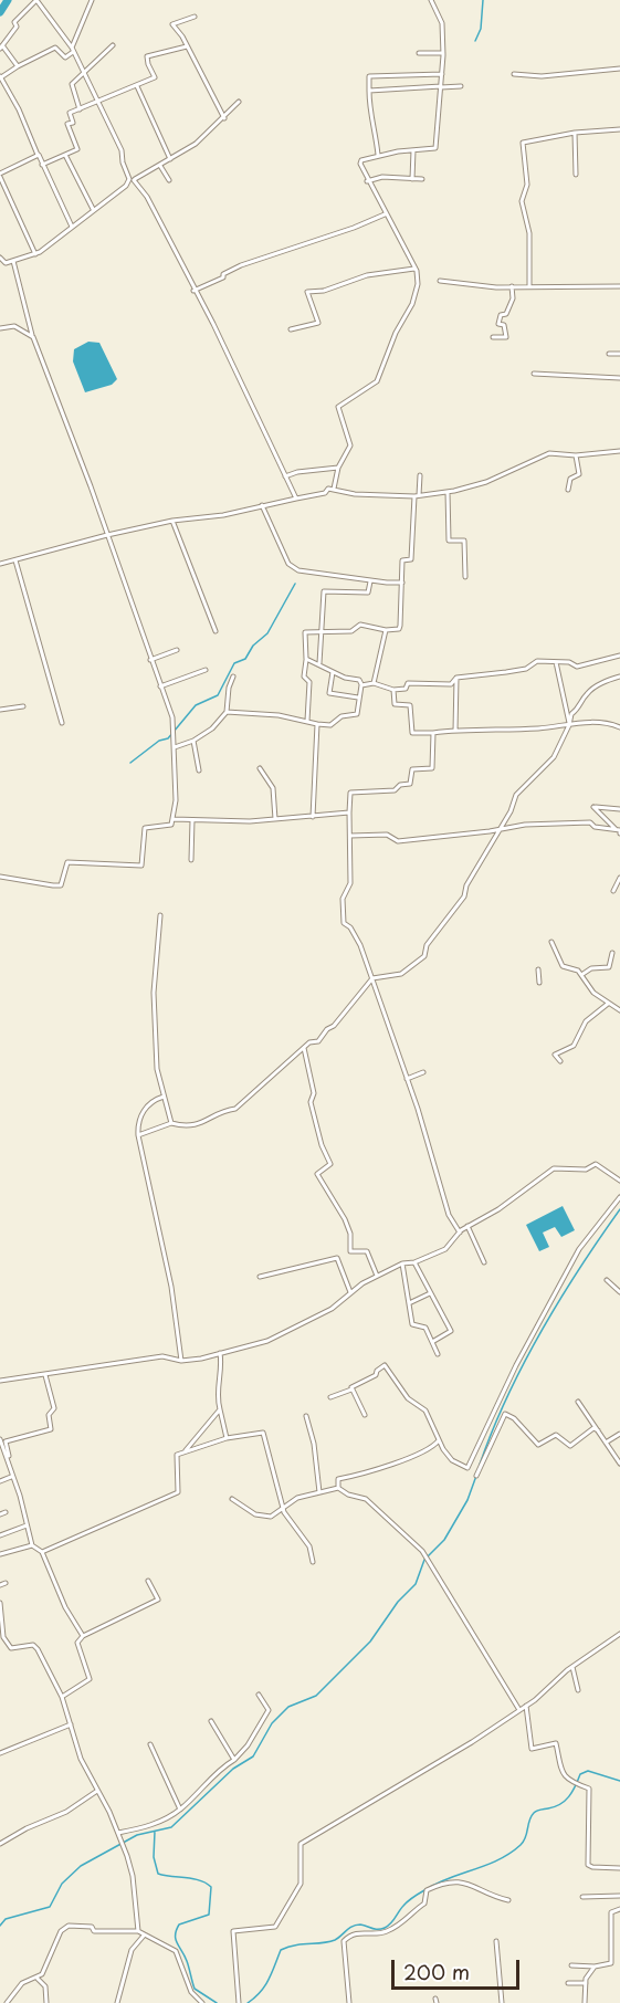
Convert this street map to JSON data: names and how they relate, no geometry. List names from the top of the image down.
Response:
{
  "scale_bar": "200 m"
}
